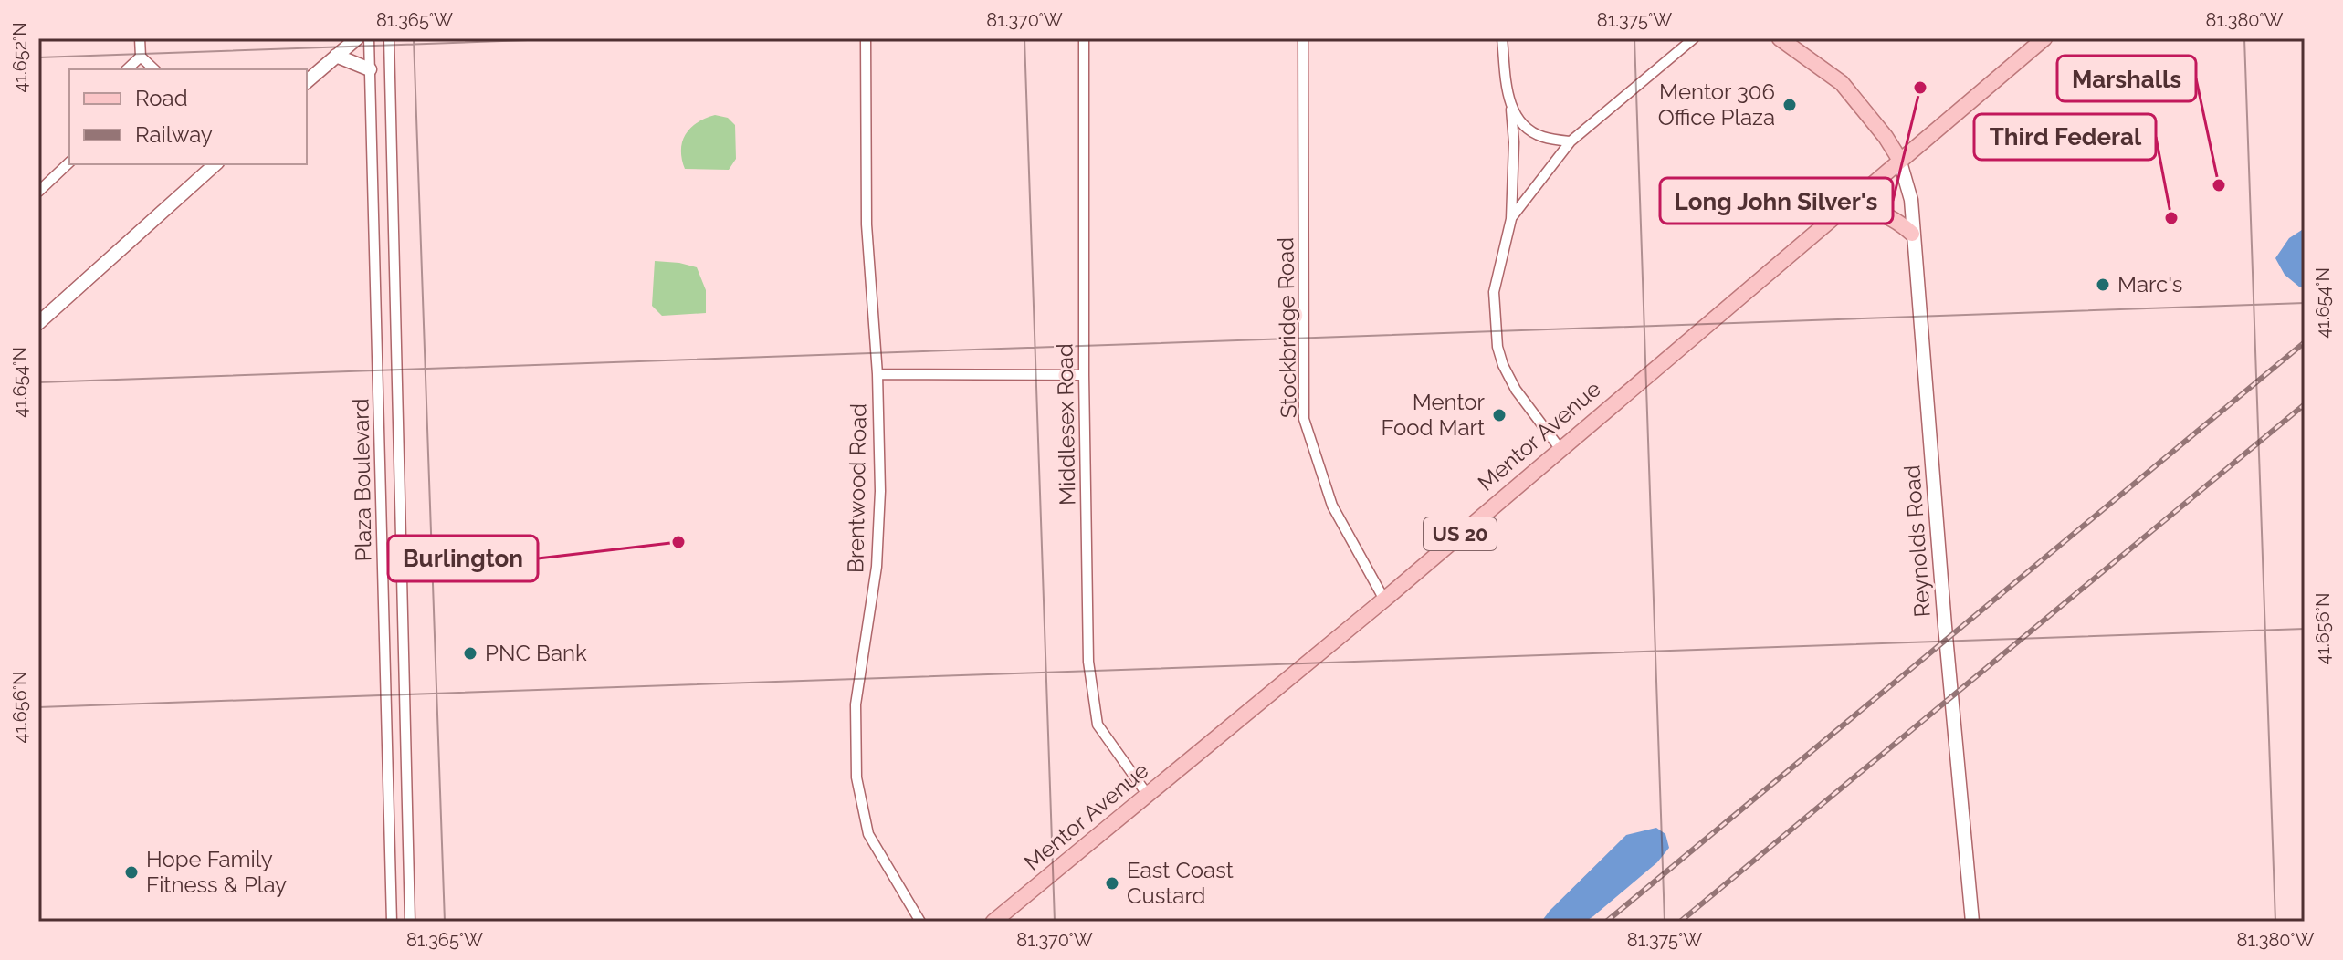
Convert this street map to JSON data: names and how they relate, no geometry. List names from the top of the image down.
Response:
{
  "streets": {
    "main road": ["Mentor Avenue", "US 20", "Reynolds Road"],
    "street": [
      "Stockbridge Road",
      "Middlesex Road",
      "Plaza Boulevard",
      "Brentwood Road"
    ]
  },
  "crossings": [
    ["Stockbridge Road", "Mentor Avenue"],
    ["Middlesex Road", "Mentor Avenue"],
    ["Mentor Avenue", "Reynolds Road"]
  ],
  "places": [
    "Long John Silver's",
    "Mentor 306 Office Plaza",
    "Marshalls",
    "Third Federal",
    "Marc's",
    "Mentor Food Mart",
    "Burlington",
    "PNC Bank",
    "Hope Family Fitness & Play",
    "East Coast Custard"
  ],
  "legend": ["Road", "Railway"],
  "coordinates": [
    "81.365°W",
    "81.370°W",
    "81.375°W",
    "81.380°W",
    "41.652°N",
    "41.654°N",
    "41.656°N"
  ]
}
